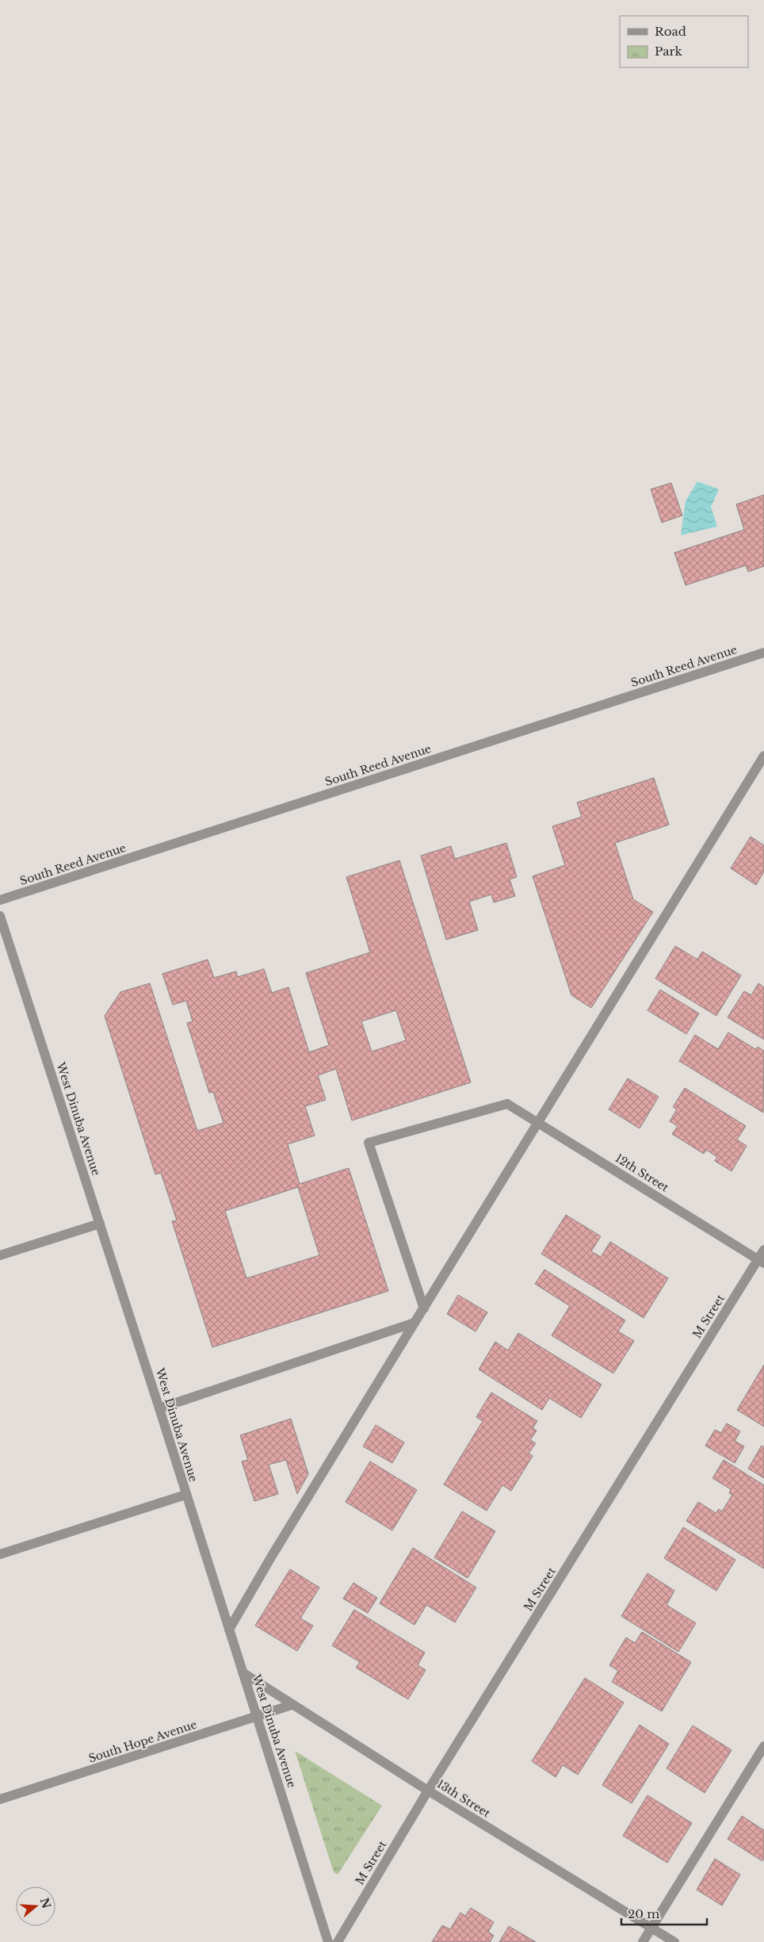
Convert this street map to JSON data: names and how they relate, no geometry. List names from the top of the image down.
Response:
{
  "streets": {
    "street": [
      "South Reed Avenue",
      "West Dinuba Avenue",
      "12th Street",
      "M Street",
      "South Hope Avenue",
      "13th Street"
    ]
  },
  "crossings": [
    ["West Dinuba Avenue", "South Hope Avenue"],
    ["West Dinuba Avenue", "13th Street"],
    ["12th Street", "M Street"],
    ["M Street", "13th Street"],
    ["South Hope Avenue", "13th Street"]
  ],
  "legend": ["Road", "Park"],
  "scale_bar": "20 m",
  "north": "right"
}
